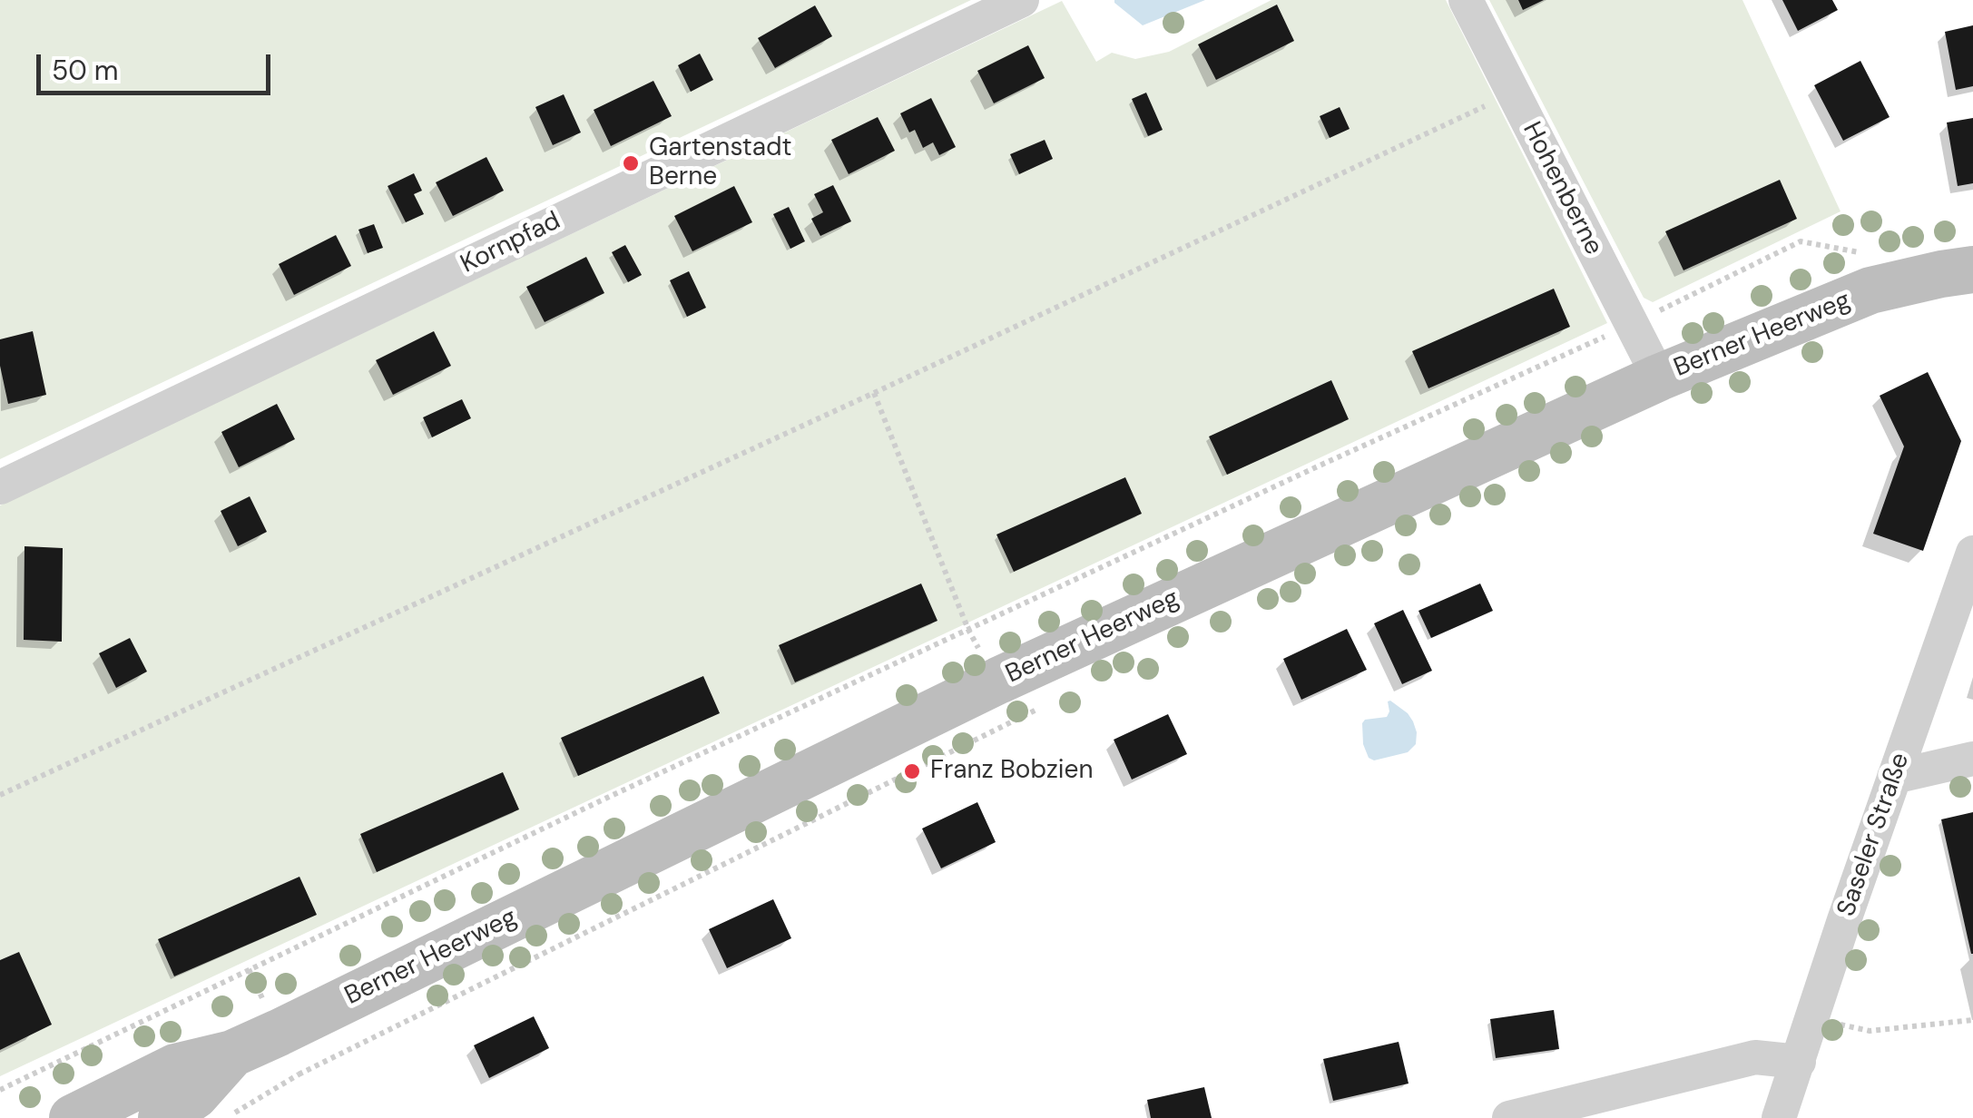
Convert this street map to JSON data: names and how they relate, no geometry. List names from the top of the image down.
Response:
{
  "streets": {
    "main road": ["Berner Heerweg"],
    "street": ["Hohenberne", "Kornpfad", "Saseler Straße"]
  },
  "crossings": [
    ["Hohenberne", "Berner Heerweg"]
  ],
  "places": ["Gartenstadt Berne", "Franz Bobzien"],
  "scale_bar": "50 m"
}
